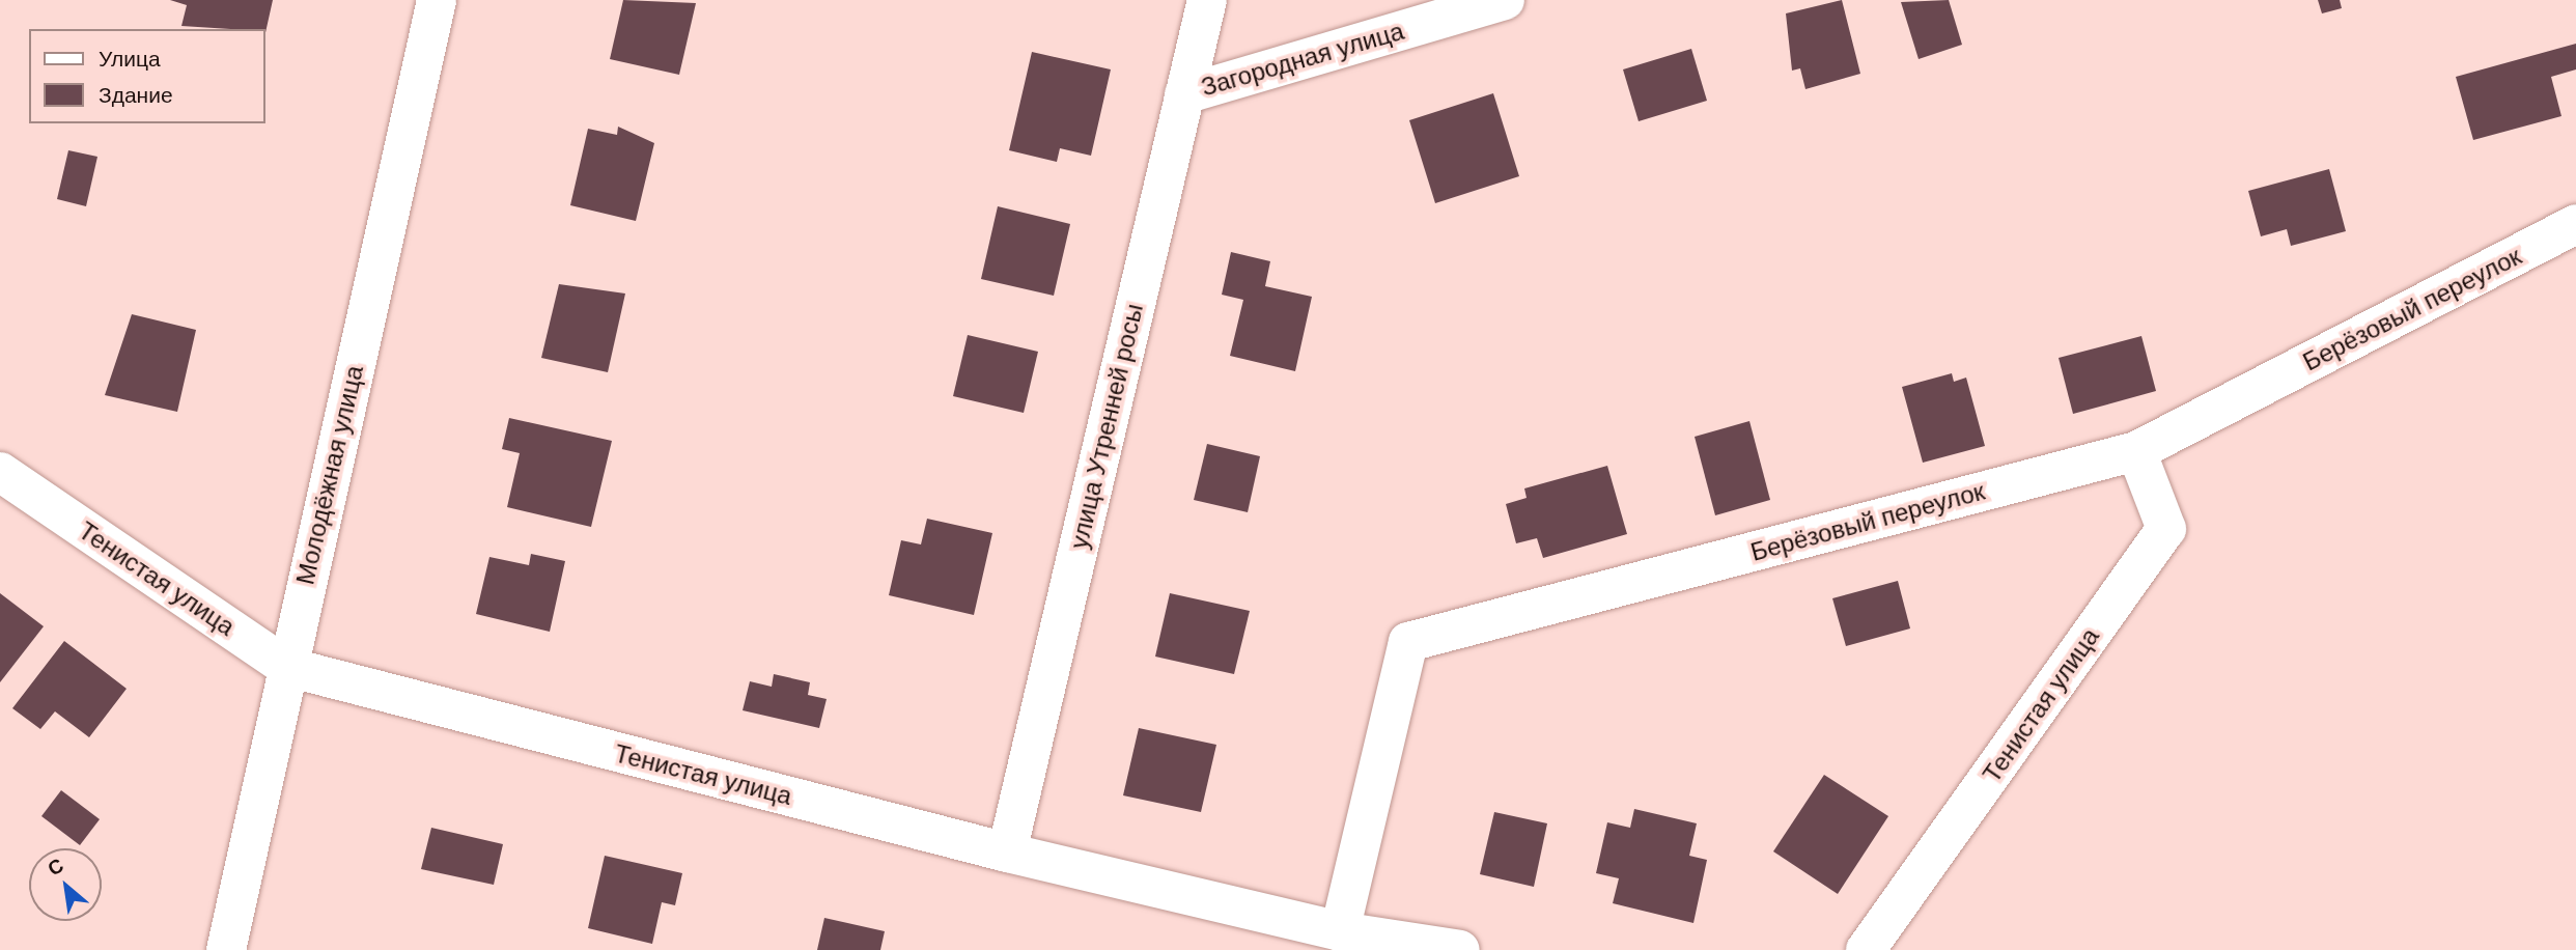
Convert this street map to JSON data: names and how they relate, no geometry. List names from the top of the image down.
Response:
{
  "streets": {
    "street": [
      "Загородная улица",
      "Берёзовый переулок",
      "улица Утренней росы",
      "Молодёжная улица",
      "Тенистая улица"
    ]
  },
  "crossings": [
    ["Загородная улица", "улица Утренней росы"],
    ["Берёзовый переулок", "Тенистая улица"],
    ["улица Утренней росы", "Тенистая улица"],
    ["Молодёжная улица", "Тенистая улица"]
  ],
  "legend": ["Улица", "Здание"],
  "north": "top left"
}
